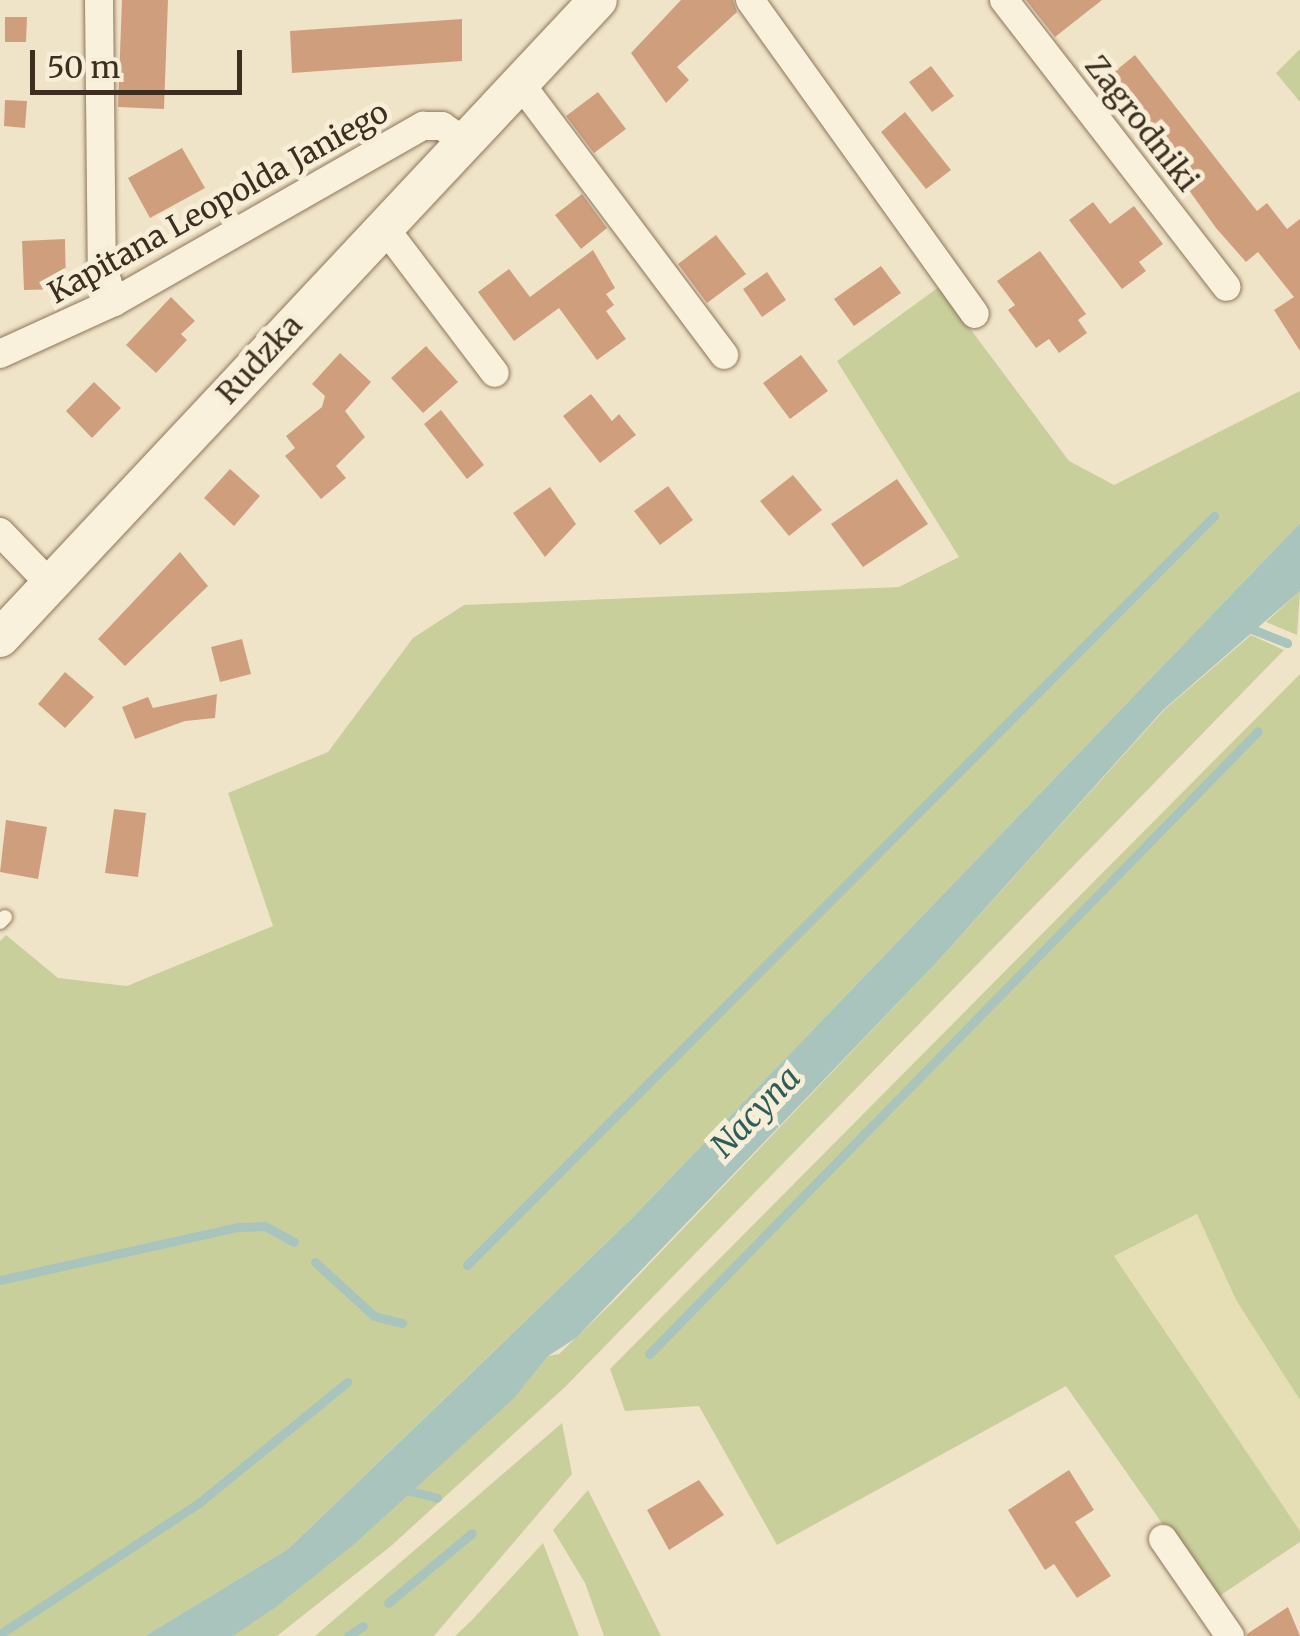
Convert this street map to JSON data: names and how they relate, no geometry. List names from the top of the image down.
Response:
{
  "streets": {
    "main road": ["Rudzka"],
    "street": ["Zagrodniki", "Kapitana Leopolda Janiego"]
  },
  "crossings": [
    ["Kapitana Leopolda Janiego", "Rudzka"]
  ],
  "water": ["Nacyna"],
  "scale_bar": "50 m"
}
